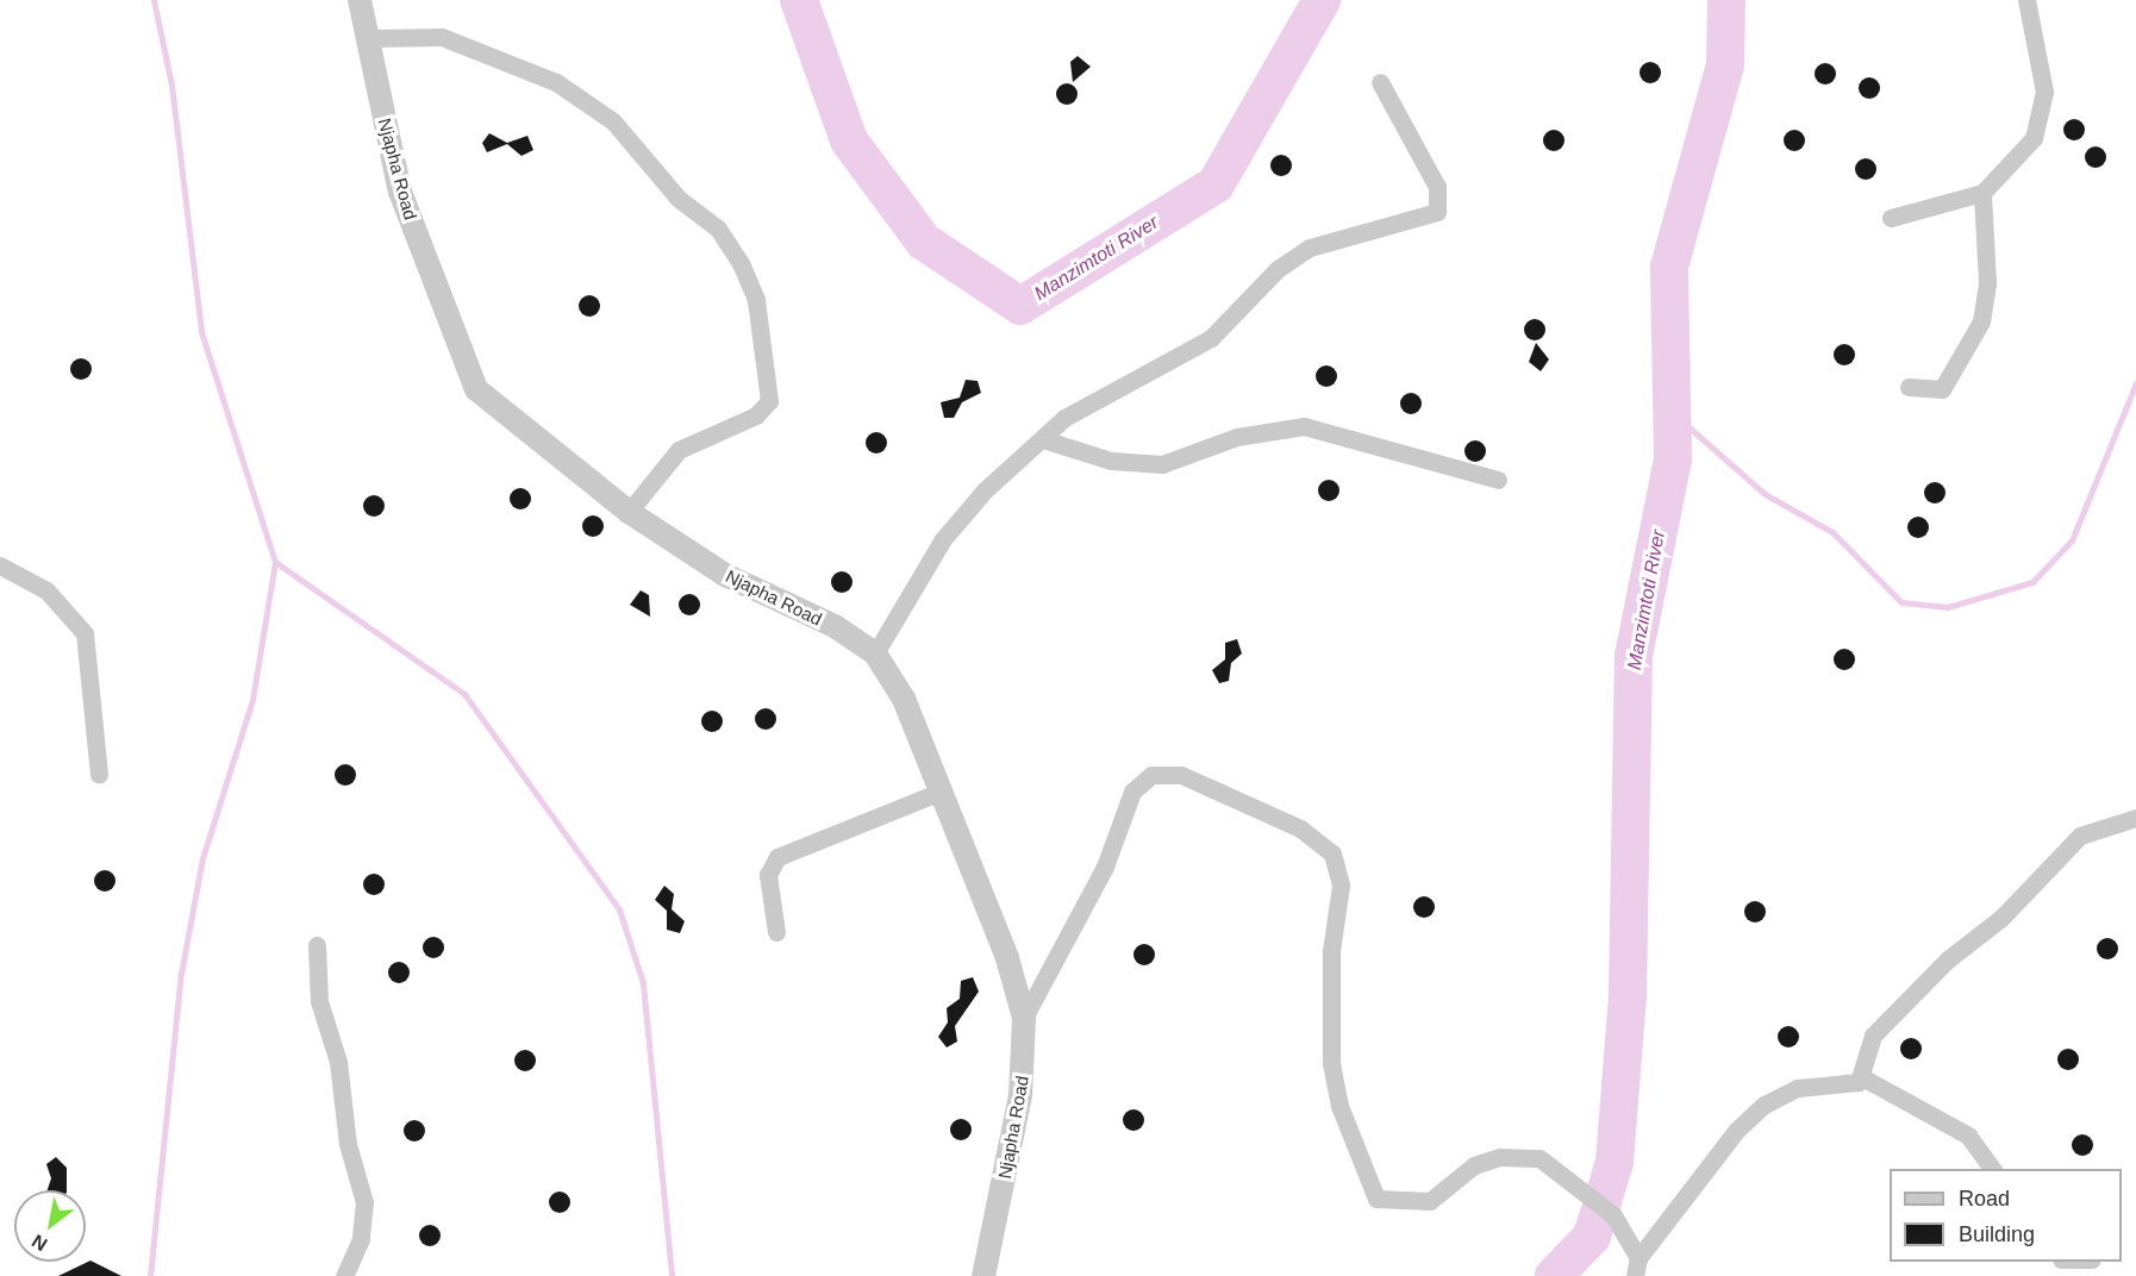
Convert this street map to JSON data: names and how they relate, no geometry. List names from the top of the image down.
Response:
{
  "streets": {
    "street": ["Njapha Road"]
  },
  "water": ["Manzimtoti River"],
  "legend": ["Road", "Building"],
  "north": "bottom left"
}
